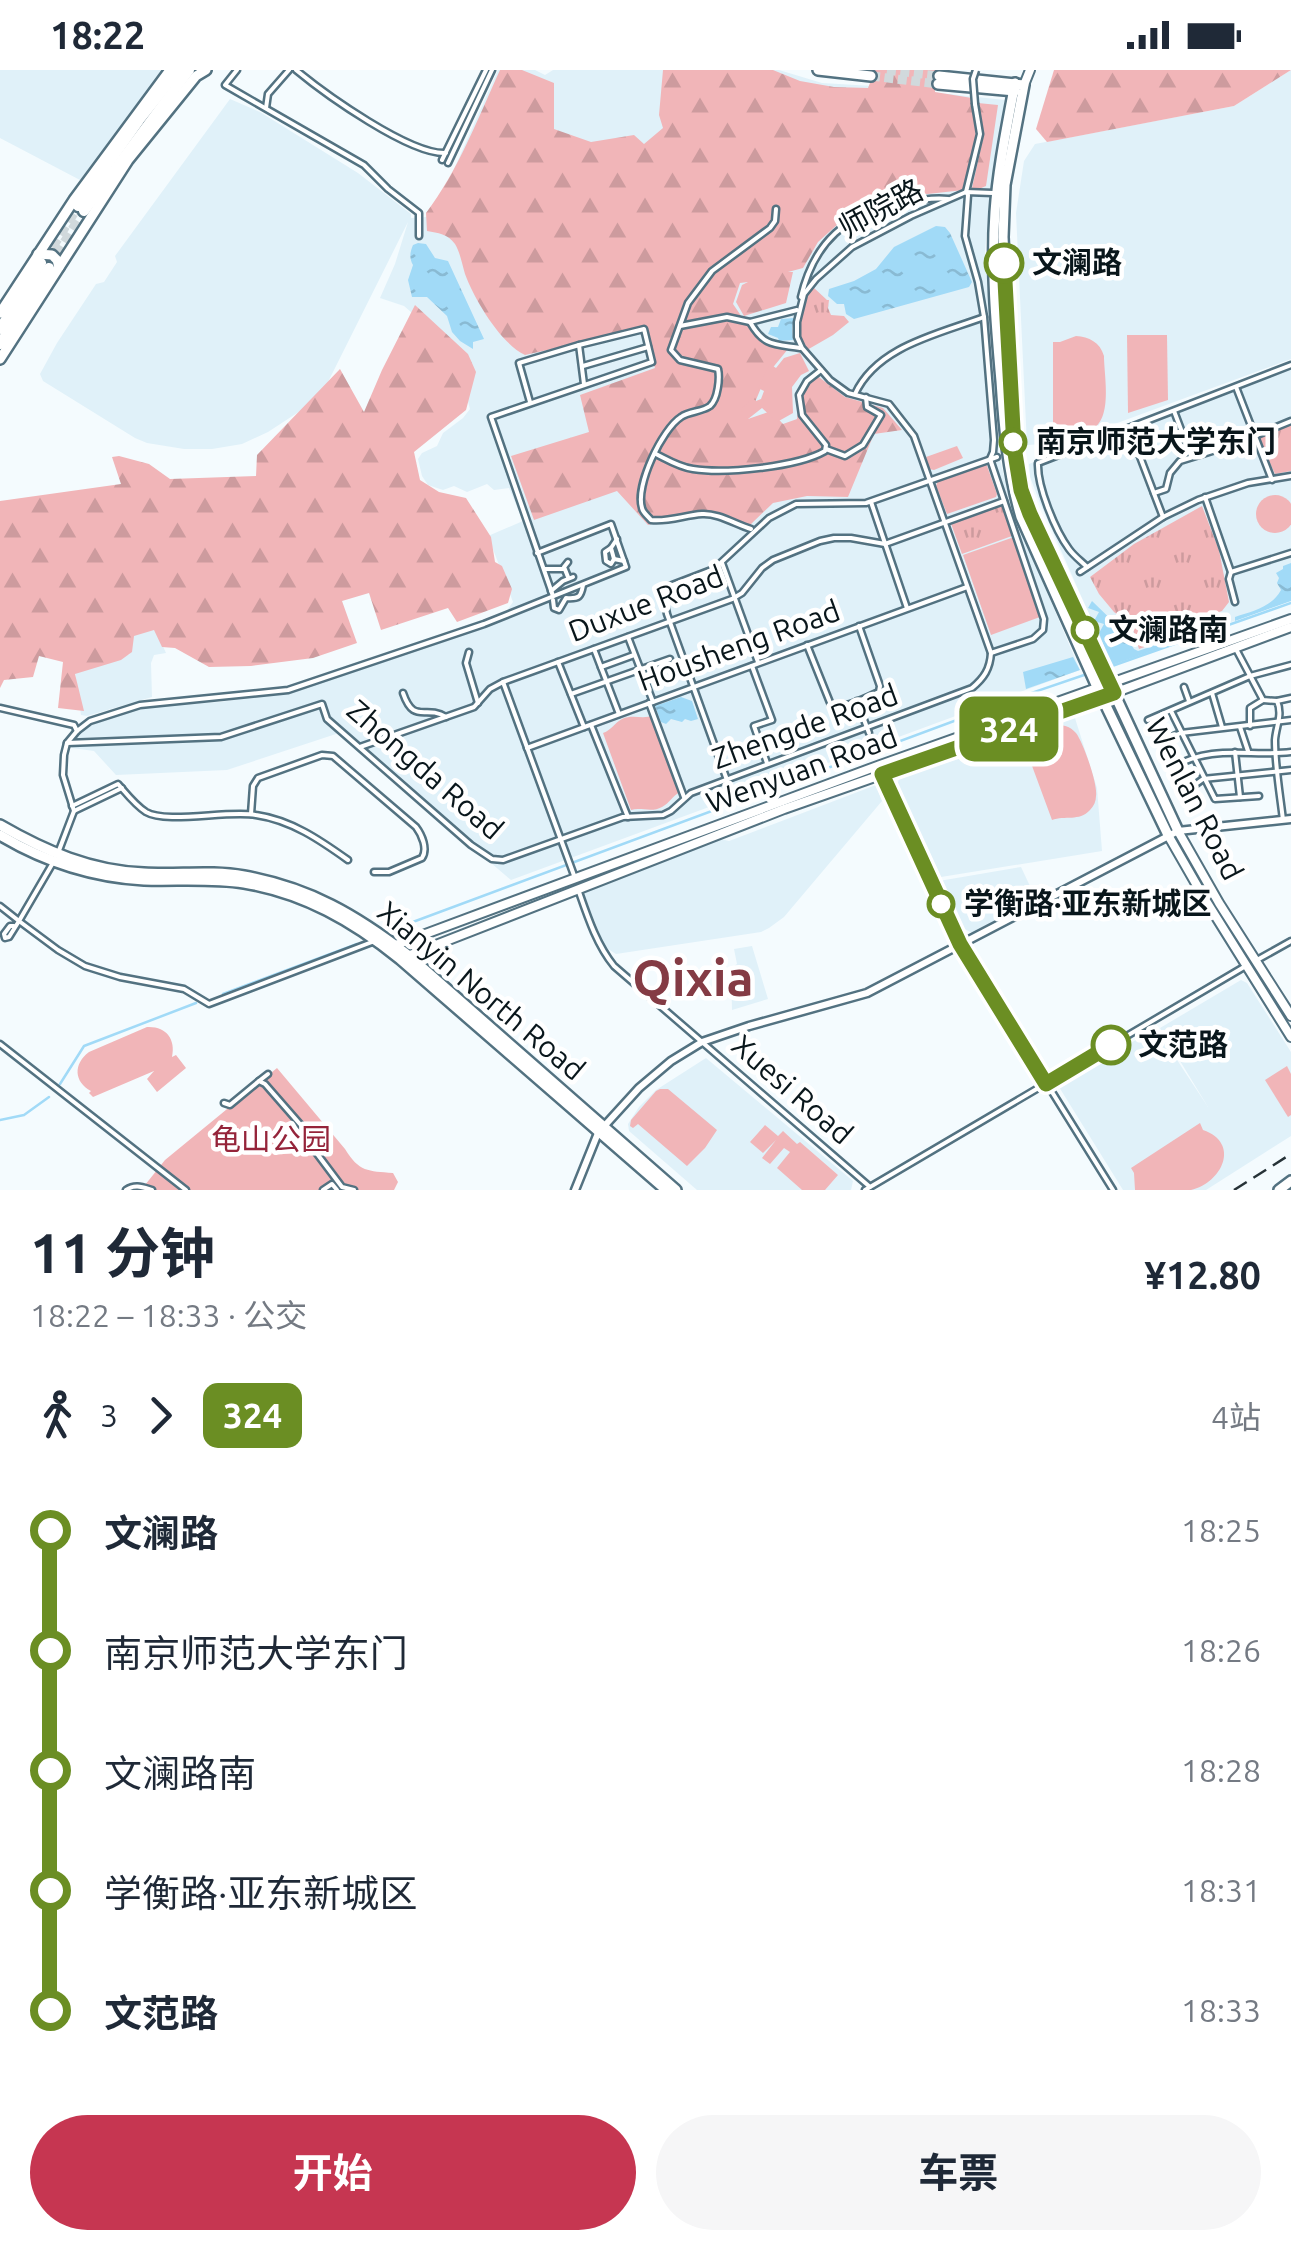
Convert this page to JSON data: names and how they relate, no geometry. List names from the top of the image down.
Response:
{
  "streets": {
    "main road": ["Wenyuan Road", "Wenlan Road", "Xianyin North Road"],
    "street": [
      "师院路",
      "Duxue Road",
      "Housheng Road",
      "Zhengde Road",
      "Zhongda Road",
      "Xuesi Road"
    ]
  },
  "crossings": [
    ["师院路", "Wenlan Road"],
    ["Duxue Road", "Zhongda Road"],
    ["Zhengde Road", "Zhongda Road"],
    ["Wenyuan Road", "Wenlan Road"],
    ["Wenyuan Road", "Xianyin North Road"],
    ["Wenyuan Road", "Xuesi Road"]
  ],
  "districts": ["Qixia"],
  "parks": ["龟山公园"],
  "places": [
    "文澜路",
    "南京师范大学东门",
    "文澜路南",
    "学衡路·亚东新城区",
    "文范路"
  ],
  "lines": ["bus line 324"],
  "page": {
    "status": "18:22",
    "on_map": "324",
    "heading": ["11 分钟", "18:22 – 18:33 · 公交", "¥12.80"],
    "legs": ["3", "324", "4站"],
    "list": [
      {
        "name": "文澜路",
        "value": "18:25"
      },
      {
        "name": "南京师范大学东门",
        "value": "18:26"
      },
      {
        "name": "文澜路南",
        "value": "18:28"
      },
      {
        "name": "学衡路·亚东新城区",
        "value": "18:31"
      },
      {
        "name": "文范路",
        "value": "18:33"
      }
    ],
    "buttons": ["开始", "车票"]
  }
}
